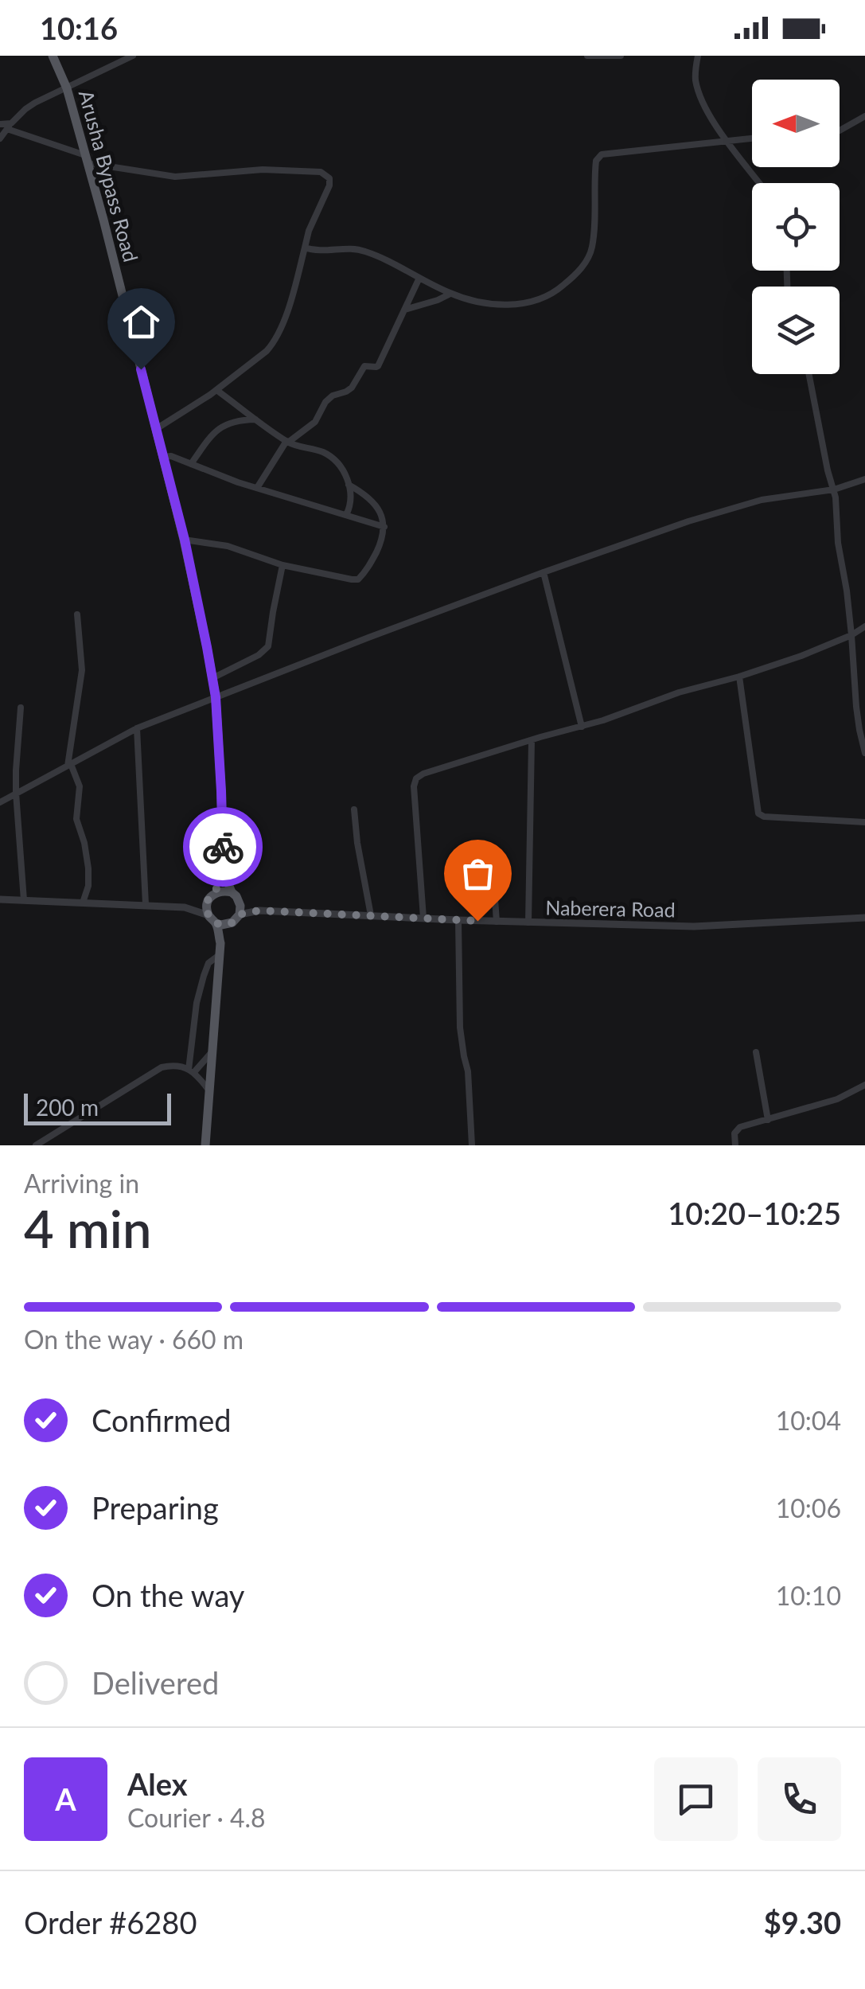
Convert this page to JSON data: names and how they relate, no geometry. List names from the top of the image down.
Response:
{
  "streets": {
    "main road": ["Arusha Bypass Road"],
    "street": ["Naberera Road"]
  },
  "crossings": [
    ["Arusha Bypass Road", "Naberera Road"]
  ],
  "scale_bar": "200 m",
  "north": "left",
  "page": {
    "status": "10:16",
    "scale": "200 m",
    "heading": ["4 min", "Arriving in", "10:20–10:25"],
    "panel": [
      "Alex",
      "Courier · 4.8",
      "Order #6280",
      "$9.30"
    ],
    "bar": "On the way · 660 m",
    "list": [
      ["Confirmed", "10:04"],
      ["Preparing", "10:06"],
      ["On the way", "10:10"],
      "Delivered"
    ],
    "round": "A"
  }
}
